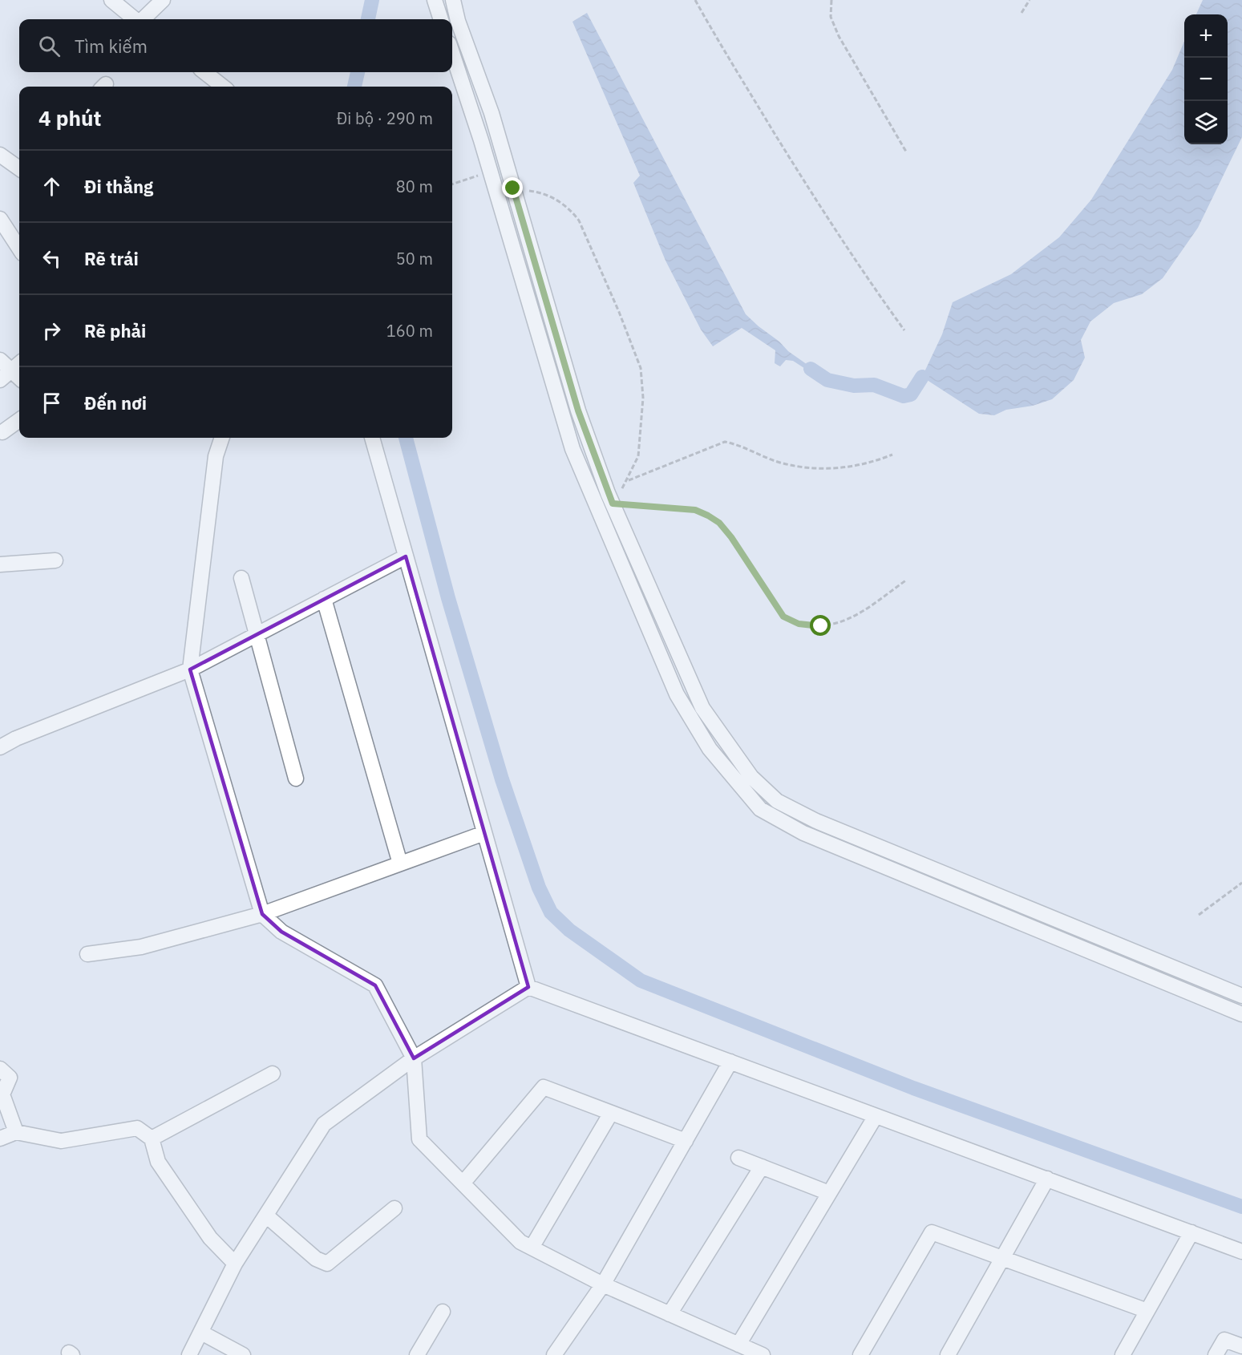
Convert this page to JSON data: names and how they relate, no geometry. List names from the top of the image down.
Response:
{
  "page": {
    "map_buttons": ["+", "−"],
    "search": "Tìm kiếm",
    "heading": ["4 phút", "Đi bộ · 290 m"],
    "list": [
      ["Đi thẳng", "80 m"],
      ["Rẽ trái", "50 m"],
      ["Rẽ phải", "160 m"],
      "Đến nơi"
    ]
  }
}
